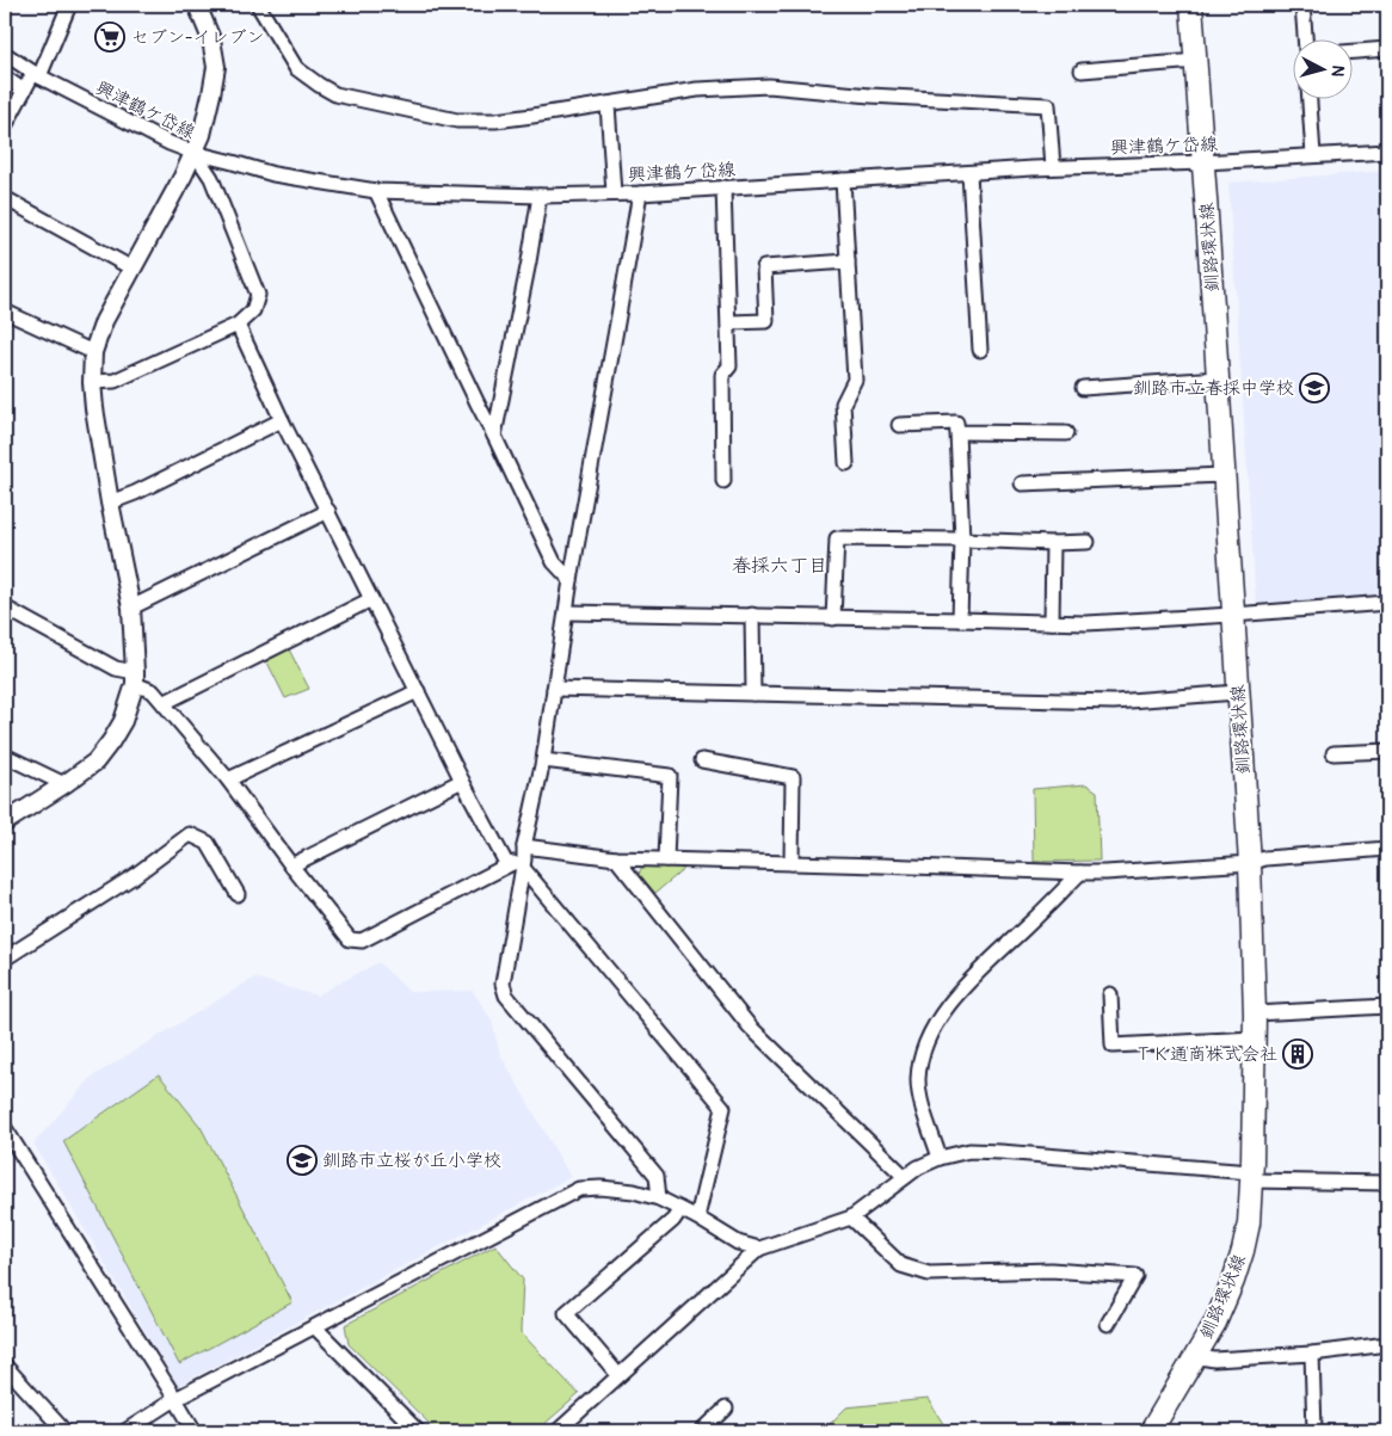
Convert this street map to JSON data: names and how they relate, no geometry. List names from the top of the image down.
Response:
{
  "streets": {
    "main road": ["釧路環状線"],
    "street": ["興津鶴ケ岱線"]
  },
  "crossings": [
    ["興津鶴ケ岱線", "釧路環状線"]
  ],
  "districts": ["春採六丁目"],
  "places": {
    "supermarket": ["セブン-イレブン"],
    "school or university": ["釧路市立春採中学校", "釧路市立桜が丘小学校"],
    "building": ["ＴＫ通商株式会社"]
  },
  "north": "right"
}
